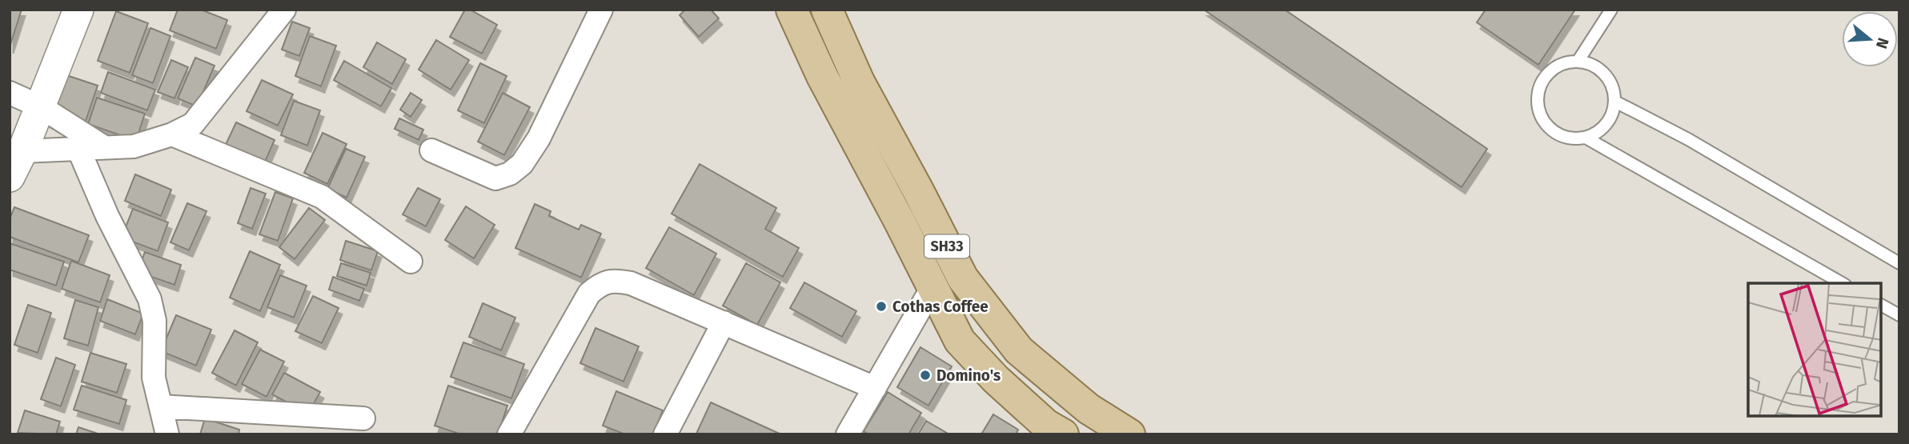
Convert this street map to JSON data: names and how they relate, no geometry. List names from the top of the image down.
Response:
{
  "streets": {
    "main road": ["SH33"]
  },
  "places": ["Cothas Coffee", "Domino's"],
  "north": "right"
}
